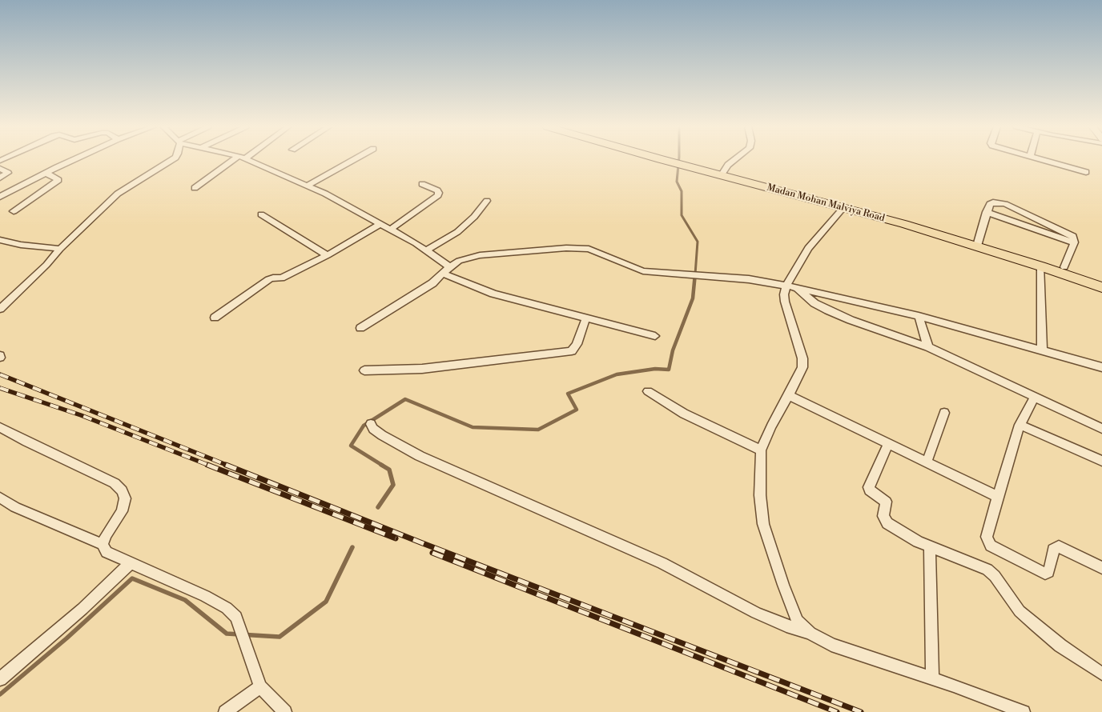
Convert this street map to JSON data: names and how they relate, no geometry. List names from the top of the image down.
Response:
{
  "streets": {
    "highway": ["Madan Mohan Malviya Road"]
  }
}
